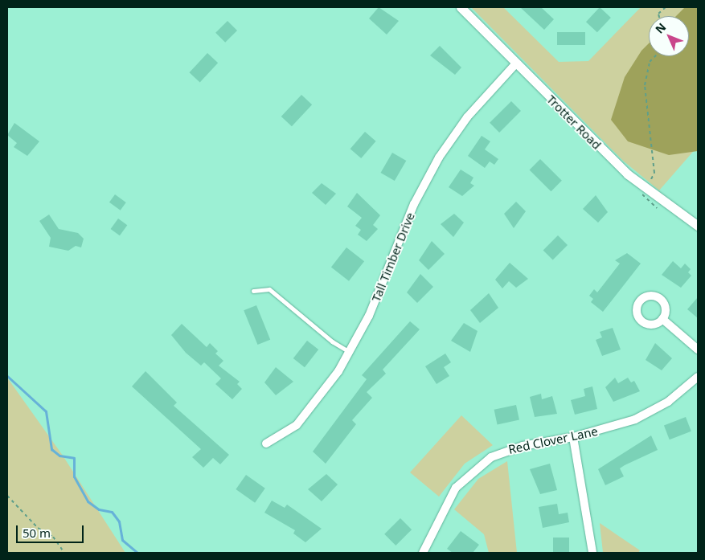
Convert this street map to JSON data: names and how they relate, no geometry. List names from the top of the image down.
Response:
{
  "streets": {
    "street": ["Trotter Road", "Tall Timber Drive", "Red Clover Lane"]
  },
  "crossings": [
    ["Trotter Road", "Tall Timber Drive"]
  ],
  "scale_bar": "50 m",
  "north": "top left"
}
